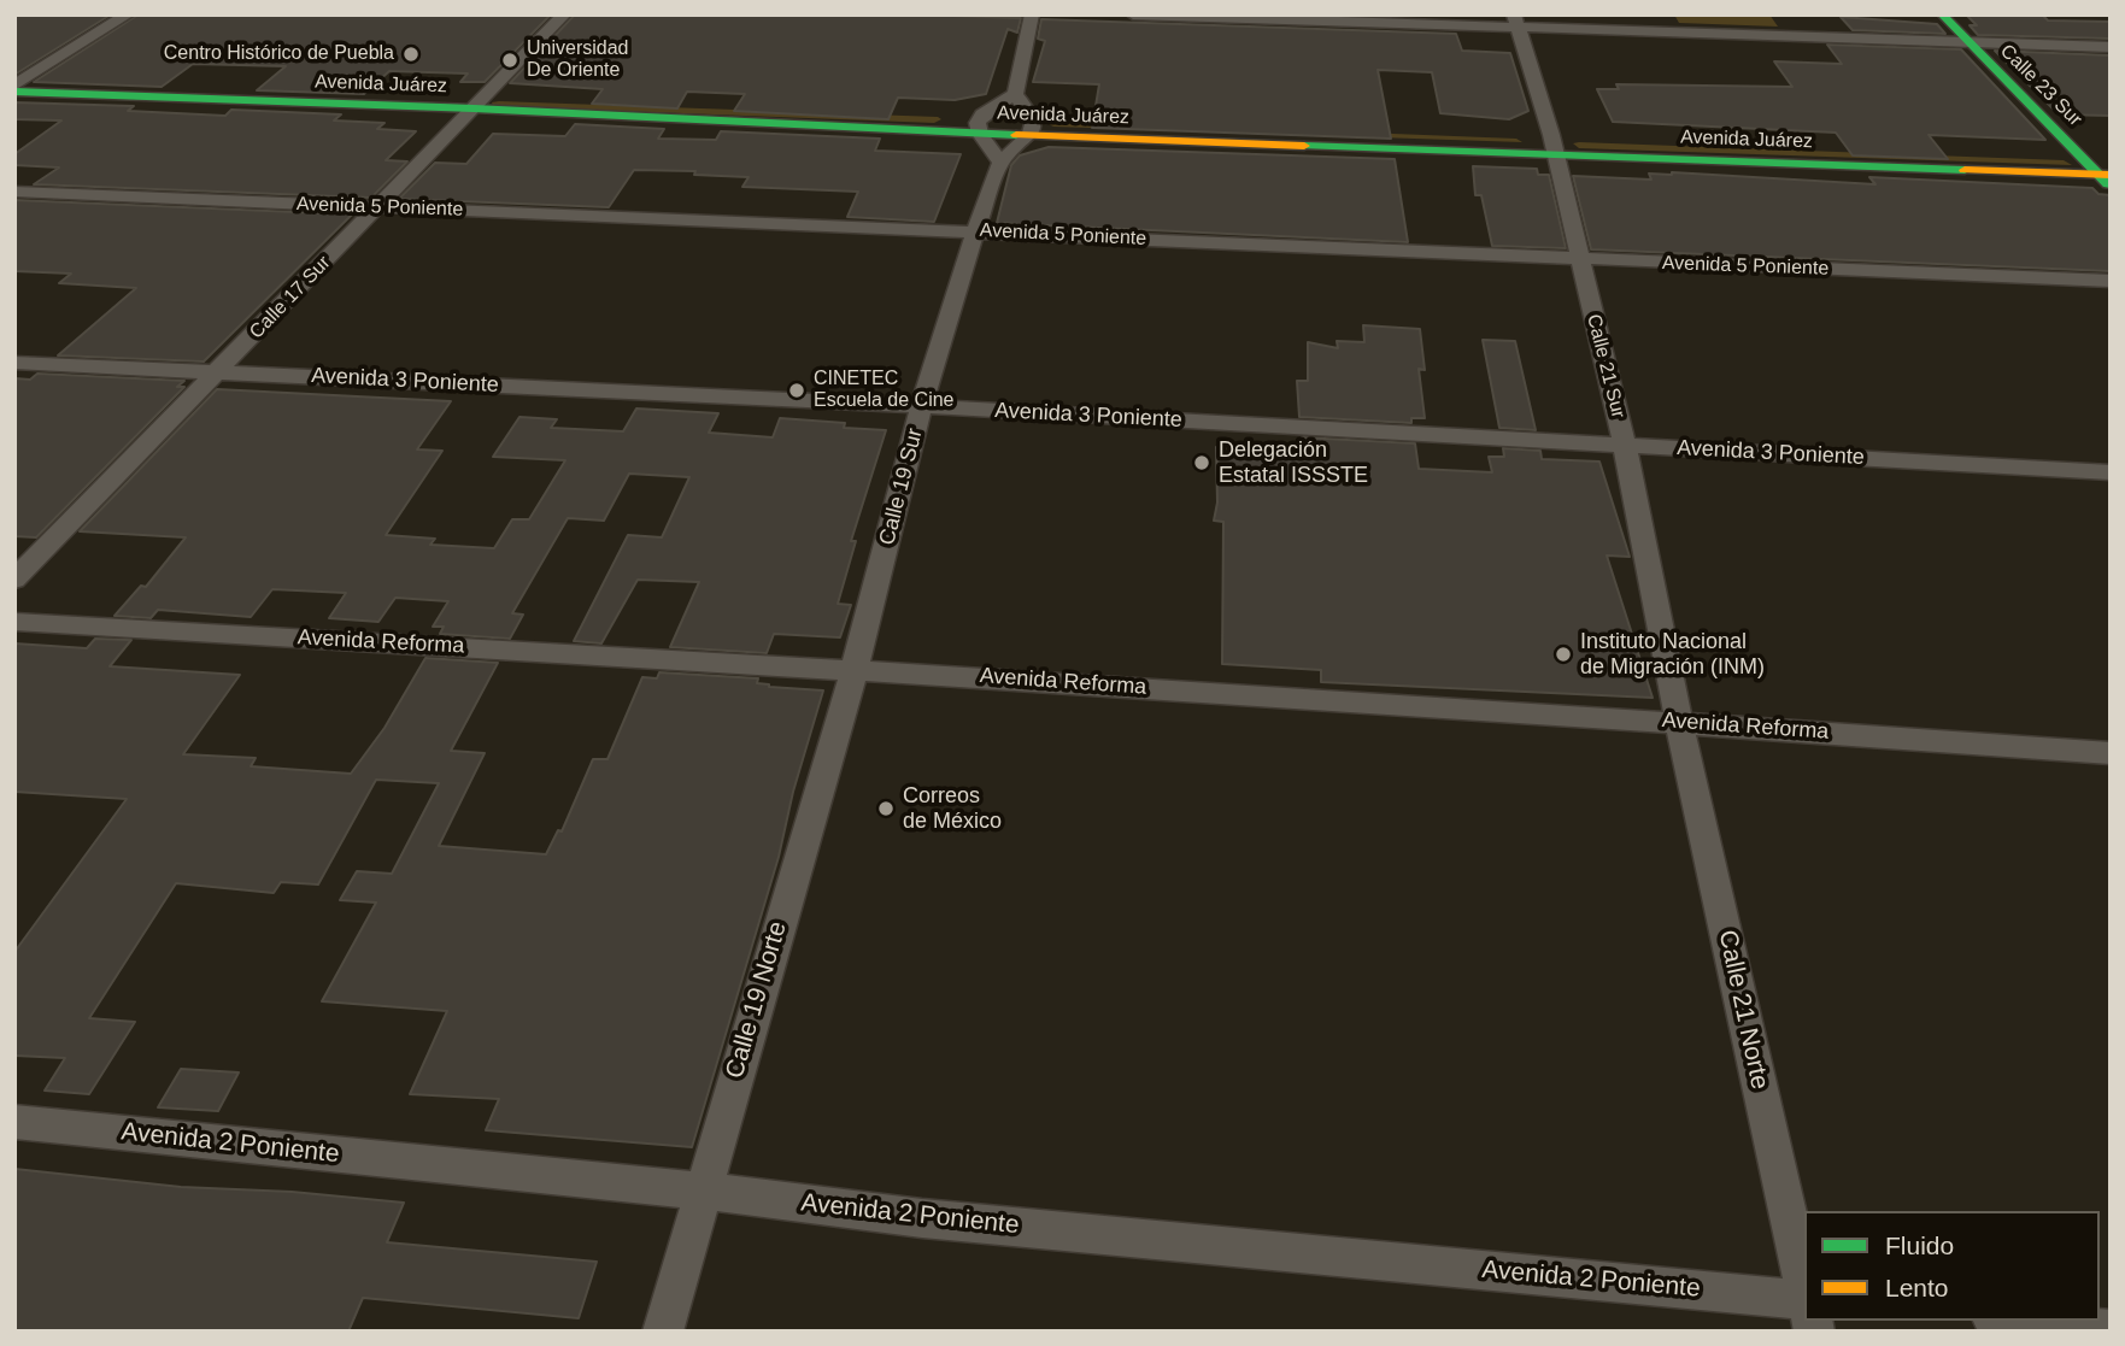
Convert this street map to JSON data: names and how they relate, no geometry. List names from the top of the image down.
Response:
{
  "streets": {
    "main road": ["Avenida Juárez", "Calle 23 Sur"],
    "street": [
      "Avenida 5 Poniente",
      "Calle 17 Sur",
      "Calle 21 Sur",
      "Avenida 3 Poniente",
      "Calle 19 Sur",
      "Avenida Reforma",
      "Calle 19 Norte",
      "Calle 21 Norte",
      "Avenida 2 Poniente"
    ]
  },
  "crossings": [
    ["Avenida Juárez", "Calle 23 Sur"],
    ["Avenida Juárez", "Calle 17 Sur"],
    ["Avenida Juárez", "Calle 21 Sur"],
    ["Avenida Juárez", "Calle 19 Sur"],
    ["Avenida 5 Poniente", "Calle 17 Sur"],
    ["Avenida 5 Poniente", "Calle 21 Sur"],
    ["Avenida 5 Poniente", "Calle 19 Sur"],
    ["Calle 17 Sur", "Avenida 3 Poniente"],
    ["Calle 21 Sur", "Avenida 3 Poniente"],
    ["Calle 21 Sur", "Avenida Reforma"],
    ["Calle 21 Sur", "Calle 21 Norte"],
    ["Avenida 3 Poniente", "Calle 19 Sur"],
    ["Calle 19 Sur", "Avenida Reforma"],
    ["Calle 19 Sur", "Calle 19 Norte"],
    ["Avenida Reforma", "Calle 19 Norte"],
    ["Avenida Reforma", "Calle 21 Norte"],
    ["Calle 19 Norte", "Avenida 2 Poniente"]
  ],
  "places": [
    "Centro Histórico de Puebla",
    "Universidad De Oriente",
    "CINETEC Escuela de Cine",
    "Delegación Estatal ISSSTE",
    "Instituto Nacional de Migración (INM)",
    "Correos de México"
  ],
  "legend": ["Fluido", "Lento"]
}
